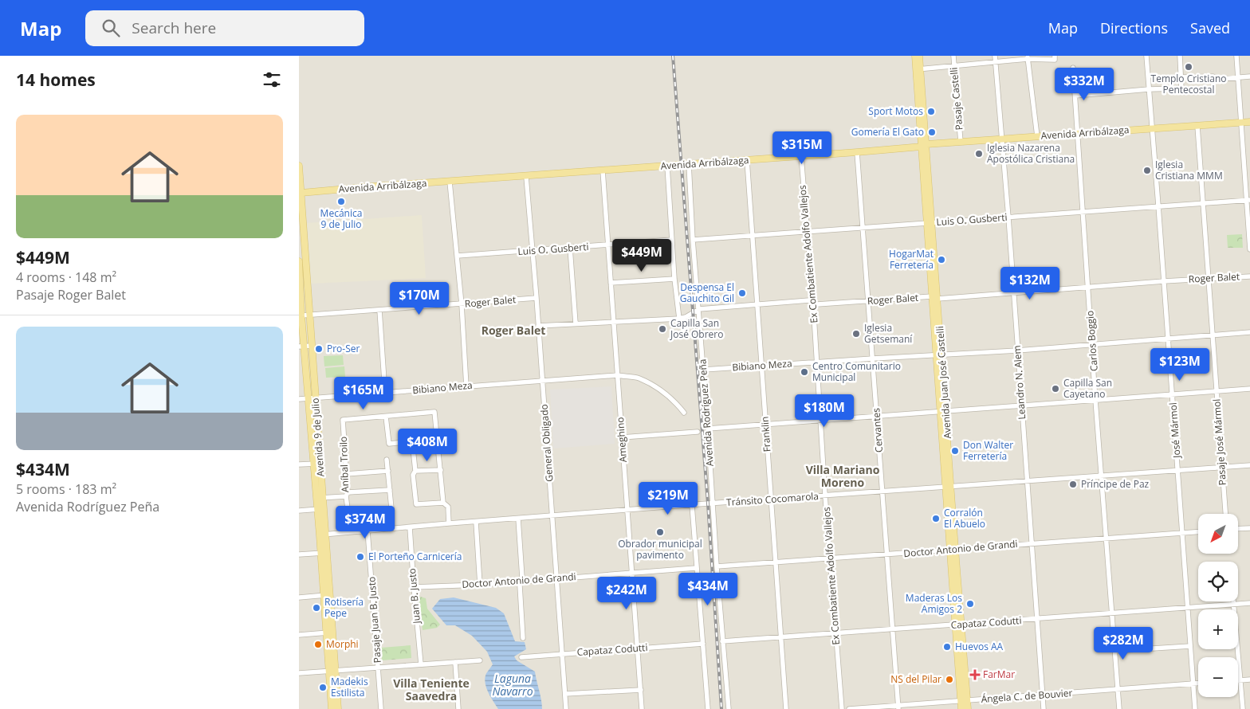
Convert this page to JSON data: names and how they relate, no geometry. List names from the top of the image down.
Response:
{
  "streets": {
    "main road": ["Avenida Arribálzaga", "Avenida Juan José Castelli", "Avenida 9 de Julio"],
    "street": [
      "Pasaje Castelli",
      "Luis O. Gusberti",
      "Ex Combatiente Adolfo Vallejos",
      "Roger Balet",
      "Carlos Boggio",
      "Bibiano Meza",
      "Leandro N. Alem",
      "Avenida Rodríguez Peña",
      "Cervantes",
      "José Mármol",
      "Franklin",
      "Ameghino",
      "Pasaje José Mármol",
      "General Obligado",
      "Aníbal Troilo",
      "Tránsito Cocomarola",
      "Doctor Antonio de Grandi",
      "Juan B. Justo",
      "Pasaje Juan B. Justo",
      "Capataz Codutti",
      "Ángela C. de Bouvier"
    ]
  },
  "crossings": [
    ["Pasaje Castelli", "Avenida Arribálzaga"],
    ["Avenida Arribálzaga", "Ex Combatiente Adolfo Vallejos"],
    ["Avenida Arribálzaga", "Carlos Boggio"],
    ["Avenida Arribálzaga", "Avenida Juan José Castelli"],
    ["Avenida Arribálzaga", "Leandro N. Alem"],
    ["Avenida Arribálzaga", "Avenida Rodríguez Peña"],
    ["Avenida Arribálzaga", "Cervantes"],
    ["Avenida Arribálzaga", "José Mármol"],
    ["Avenida Arribálzaga", "Franklin"],
    ["Avenida Arribálzaga", "Avenida 9 de Julio"],
    ["Avenida Arribálzaga", "Ameghino"],
    ["Avenida Arribálzaga", "Pasaje José Mármol"],
    ["Avenida Arribálzaga", "General Obligado"],
    ["Luis O. Gusberti", "Ex Combatiente Adolfo Vallejos"],
    ["Luis O. Gusberti", "Carlos Boggio"],
    ["Luis O. Gusberti", "Avenida Juan José Castelli"],
    ["Luis O. Gusberti", "Leandro N. Alem"],
    ["Luis O. Gusberti", "Avenida Rodríguez Peña"],
    ["Luis O. Gusberti", "Cervantes"],
    ["Luis O. Gusberti", "José Mármol"],
    ["Luis O. Gusberti", "Franklin"],
    ["Luis O. Gusberti", "Ameghino"],
    ["Luis O. Gusberti", "Pasaje José Mármol"],
    ["Luis O. Gusberti", "General Obligado"],
    ["Ex Combatiente Adolfo Vallejos", "Roger Balet"],
    ["Ex Combatiente Adolfo Vallejos", "Bibiano Meza"],
    ["Ex Combatiente Adolfo Vallejos", "Tránsito Cocomarola"],
    ["Ex Combatiente Adolfo Vallejos", "Doctor Antonio de Grandi"],
    ["Ex Combatiente Adolfo Vallejos", "Capataz Codutti"],
    ["Roger Balet", "Carlos Boggio"],
    ["Roger Balet", "Avenida Juan José Castelli"],
    ["Roger Balet", "Leandro N. Alem"],
    ["Roger Balet", "Avenida Rodríguez Peña"],
    ["Roger Balet", "Cervantes"],
    ["Roger Balet", "José Mármol"],
    ["Roger Balet", "Franklin"],
    ["Roger Balet", "Avenida 9 de Julio"],
    ["Roger Balet", "Ameghino"],
    ["Roger Balet", "Pasaje José Mármol"],
    ["Roger Balet", "General Obligado"],
    ["Carlos Boggio", "Bibiano Meza"],
    ["Carlos Boggio", "Tránsito Cocomarola"],
    ["Carlos Boggio", "Doctor Antonio de Grandi"],
    ["Carlos Boggio", "Capataz Codutti"],
    ["Carlos Boggio", "Ángela C. de Bouvier"],
    ["Bibiano Meza", "Avenida Juan José Castelli"],
    ["Bibiano Meza", "Leandro N. Alem"],
    ["Bibiano Meza", "Avenida Rodríguez Peña"],
    ["Bibiano Meza", "Cervantes"],
    ["Bibiano Meza", "José Mármol"],
    ["Bibiano Meza", "Franklin"],
    ["Bibiano Meza", "Avenida 9 de Julio"],
    ["Bibiano Meza", "Ameghino"],
    ["Bibiano Meza", "Pasaje José Mármol"],
    ["Bibiano Meza", "General Obligado"],
    ["Avenida Juan José Castelli", "Tránsito Cocomarola"],
    ["Avenida Juan José Castelli", "Doctor Antonio de Grandi"],
    ["Avenida Juan José Castelli", "Capataz Codutti"],
    ["Avenida Juan José Castelli", "Ángela C. de Bouvier"],
    ["Leandro N. Alem", "Tránsito Cocomarola"],
    ["Leandro N. Alem", "Doctor Antonio de Grandi"],
    ["Leandro N. Alem", "Capataz Codutti"],
    ["Leandro N. Alem", "Ángela C. de Bouvier"],
    ["Avenida Rodríguez Peña", "Tránsito Cocomarola"],
    ["Avenida Rodríguez Peña", "Doctor Antonio de Grandi"],
    ["Avenida Rodríguez Peña", "Capataz Codutti"],
    ["Cervantes", "Tránsito Cocomarola"],
    ["Cervantes", "Doctor Antonio de Grandi"],
    ["Cervantes", "Capataz Codutti"],
    ["Cervantes", "Ángela C. de Bouvier"],
    ["José Mármol", "Tránsito Cocomarola"],
    ["José Mármol", "Doctor Antonio de Grandi"],
    ["José Mármol", "Capataz Codutti"],
    ["José Mármol", "Ángela C. de Bouvier"],
    ["Franklin", "Tránsito Cocomarola"],
    ["Franklin", "Doctor Antonio de Grandi"],
    ["Franklin", "Capataz Codutti"],
    ["Avenida 9 de Julio", "Tránsito Cocomarola"],
    ["Ameghino", "Tránsito Cocomarola"],
    ["Ameghino", "Doctor Antonio de Grandi"],
    ["Ameghino", "Capataz Codutti"],
    ["Pasaje José Mármol", "Tránsito Cocomarola"],
    ["General Obligado", "Tránsito Cocomarola"],
    ["General Obligado", "Doctor Antonio de Grandi"],
    ["General Obligado", "Capataz Codutti"],
    ["Tránsito Cocomarola", "Juan B. Justo"],
    ["Tránsito Cocomarola", "Pasaje Juan B. Justo"],
    ["Doctor Antonio de Grandi", "Juan B. Justo"]
  ],
  "districts": ["Roger Balet", "Villa Mariano Moreno", "Villa Teniente Saavedra"],
  "water": ["Laguna Navarro"],
  "places": {
    "other": [
      "Templo Cristiano Pentecostal",
      "Sport Motos",
      "Gomería El Gato",
      "Iglesia Nazarena Apostólica Cristiana",
      "Iglesia Cristiana MMM",
      "Mecánica 9 de Julio",
      "HogarMat Ferretería",
      "Despensa El Gauchito Gil",
      "Capilla San José Obrero",
      "Iglesia Getsemaní",
      "Pro-Ser",
      "Centro Comunitario Municipal",
      "Capilla San Cayetano",
      "Don Walter Ferretería",
      "Príncipe de Paz",
      "Corralón El Abuelo",
      "Obrador municipal pavimento",
      "El Porteño Carnicería",
      "Maderas Los Amigos 2",
      "Rotisería Pepe",
      "Morphi",
      "Huevos AA",
      "NS del Pilar",
      "Madekis Estilista"
    ],
    "health": ["FarMar"]
  },
  "north": "bottom left",
  "page": {
    "header": "Map",
    "search": "Search here",
    "nav": ["Map", "Directions", "Saved"],
    "heading": "14 homes",
    "price": [
      "$332M",
      "$315M",
      "$449M",
      "$132M",
      "$170M",
      "$123M",
      "$165M",
      "$180M",
      "$408M",
      "$219M",
      "$374M",
      "$434M",
      "$242M",
      "$282M"
    ],
    "list": [
      {
        "name": "$449M",
        "note": "4 rooms · 148 m² · Pasaje Roger Balet"
      },
      {
        "name": "$434M",
        "note": "5 rooms · 183 m² · Avenida Rodríguez Peña"
      }
    ],
    "map_buttons": ["+", "−"]
  }
}
